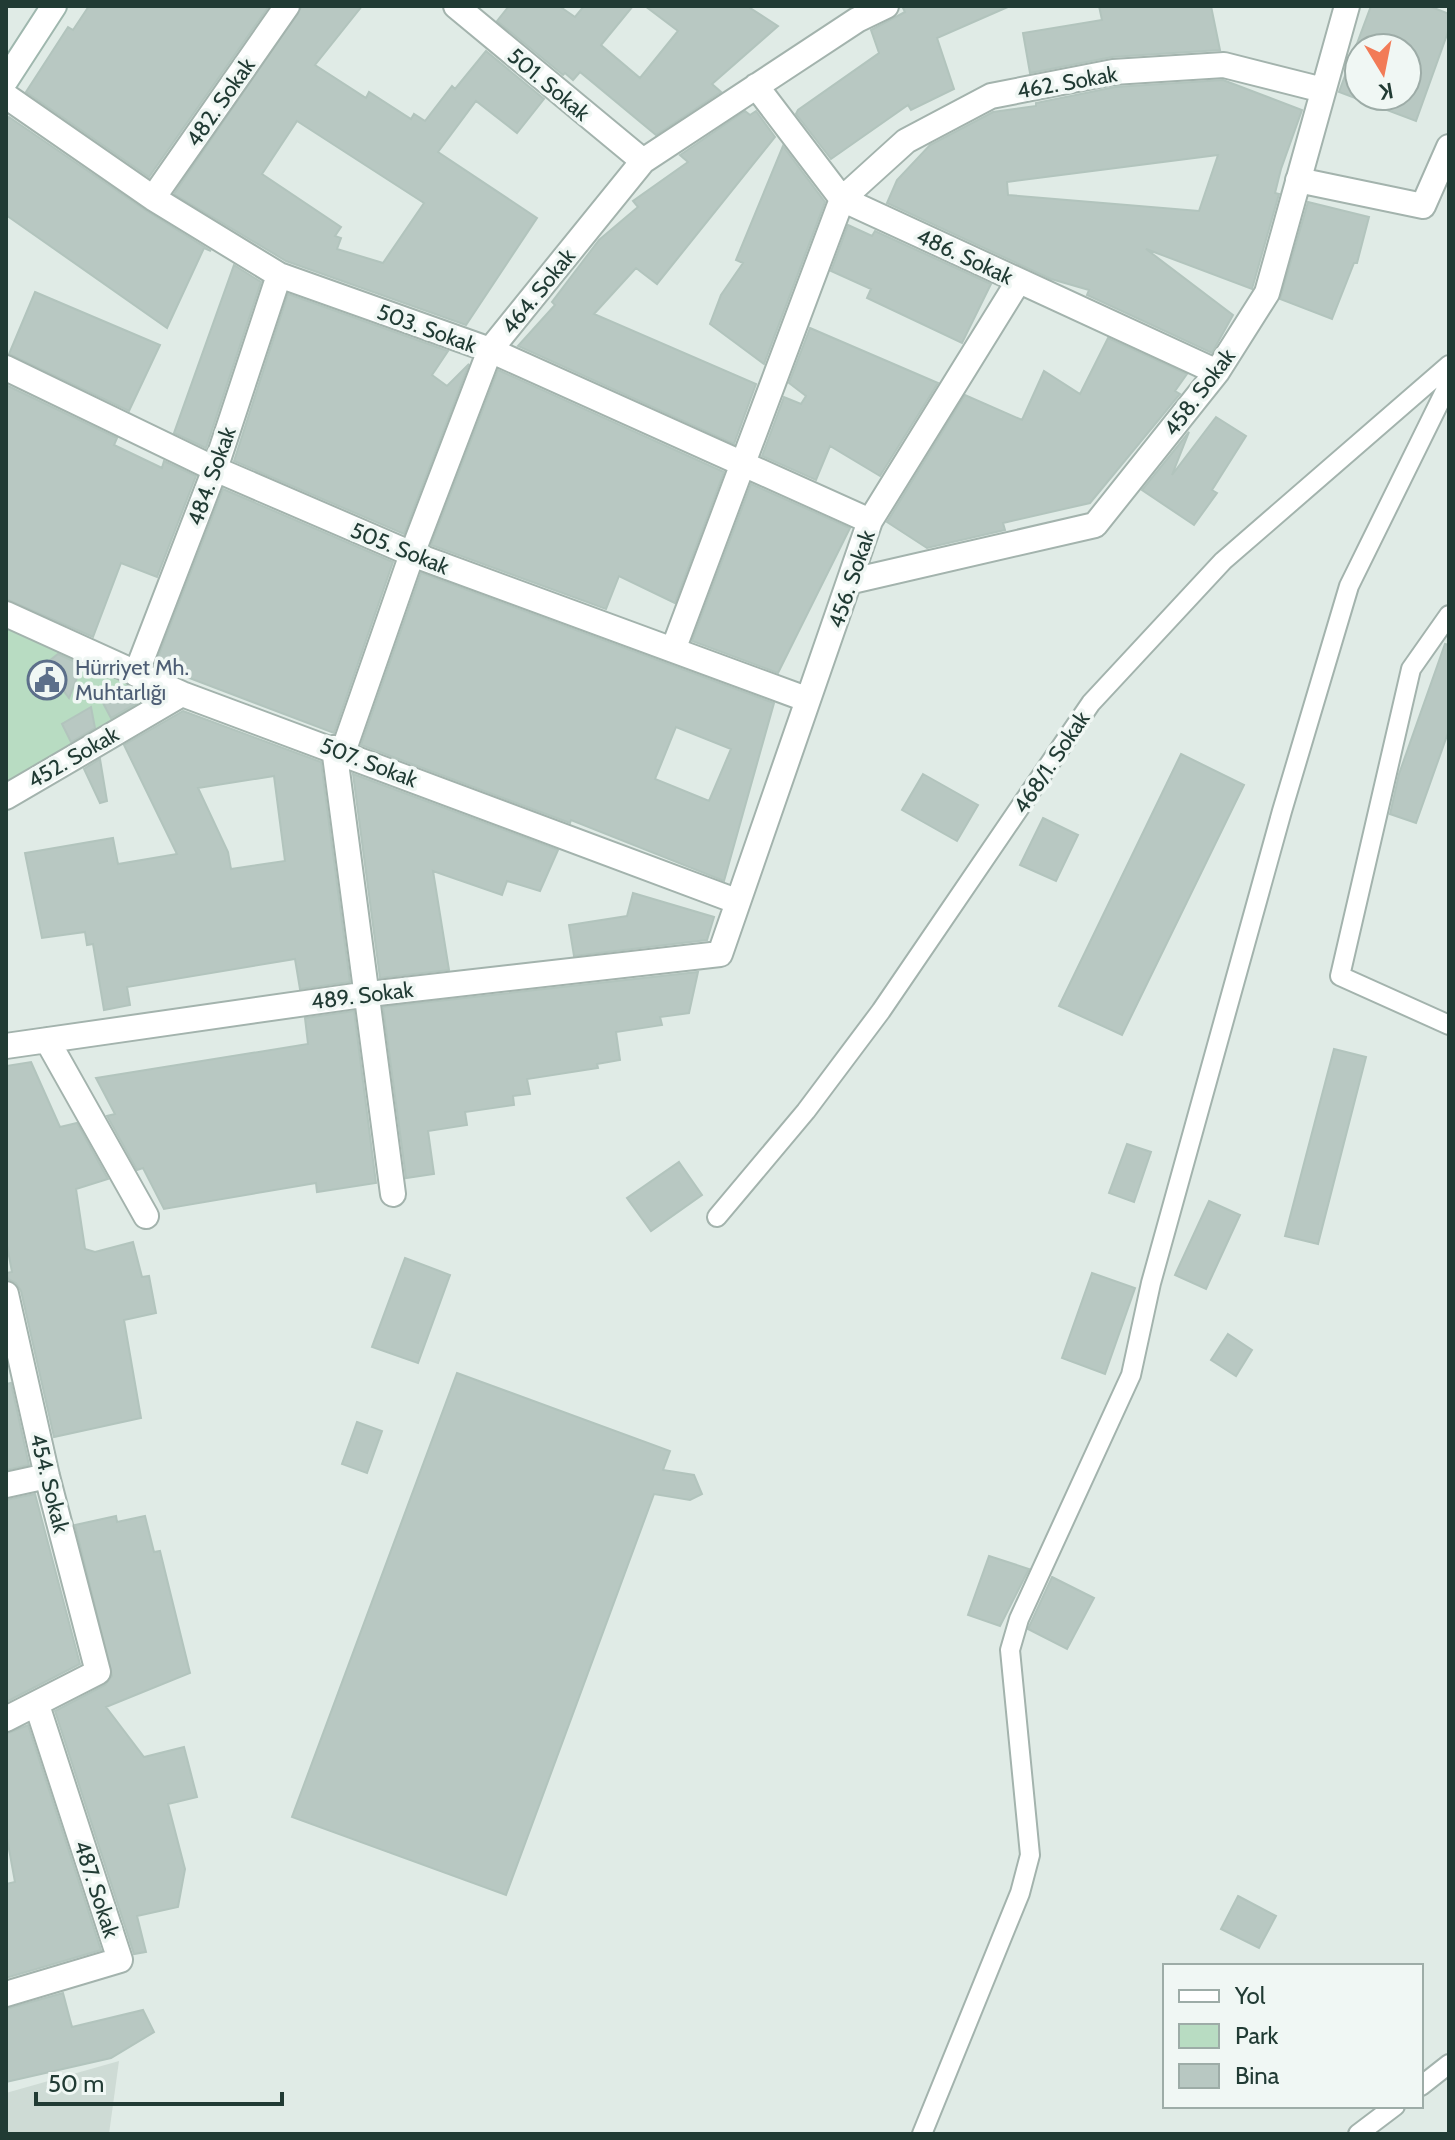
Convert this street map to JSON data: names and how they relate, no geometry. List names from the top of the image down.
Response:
{
  "streets": {
    "street": [
      "462. Sokak",
      "501. Sokak",
      "482. Sokak",
      "486. Sokak",
      "464. Sokak",
      "503. Sokak",
      "458. Sokak",
      "484. Sokak",
      "505. Sokak",
      "456. Sokak",
      "452. Sokak",
      "507. Sokak",
      "489. Sokak",
      "454. Sokak",
      "487. Sokak"
    ],
    "lane": ["468/1. Sokak"]
  },
  "crossings": [
    ["462. Sokak", "486. Sokak"],
    ["462. Sokak", "458. Sokak"],
    ["501. Sokak", "464. Sokak"],
    ["482. Sokak", "503. Sokak"],
    ["486. Sokak", "464. Sokak"],
    ["486. Sokak", "458. Sokak"],
    ["486. Sokak", "456. Sokak"],
    ["464. Sokak", "503. Sokak"],
    ["464. Sokak", "505. Sokak"],
    ["464. Sokak", "507. Sokak"],
    ["503. Sokak", "484. Sokak"],
    ["503. Sokak", "456. Sokak"],
    ["458. Sokak", "456. Sokak"],
    ["484. Sokak", "505. Sokak"],
    ["484. Sokak", "507. Sokak"],
    ["505. Sokak", "456. Sokak"],
    ["456. Sokak", "507. Sokak"],
    ["456. Sokak", "489. Sokak"],
    ["452. Sokak", "507. Sokak"],
    ["454. Sokak", "487. Sokak"]
  ],
  "places": {
    "public building": ["Hürriyet Mh. Muhtarlığı"]
  },
  "legend": ["Yol", "Park", "Bina"],
  "scale_bar": "50 m",
  "north": "bottom"
}
